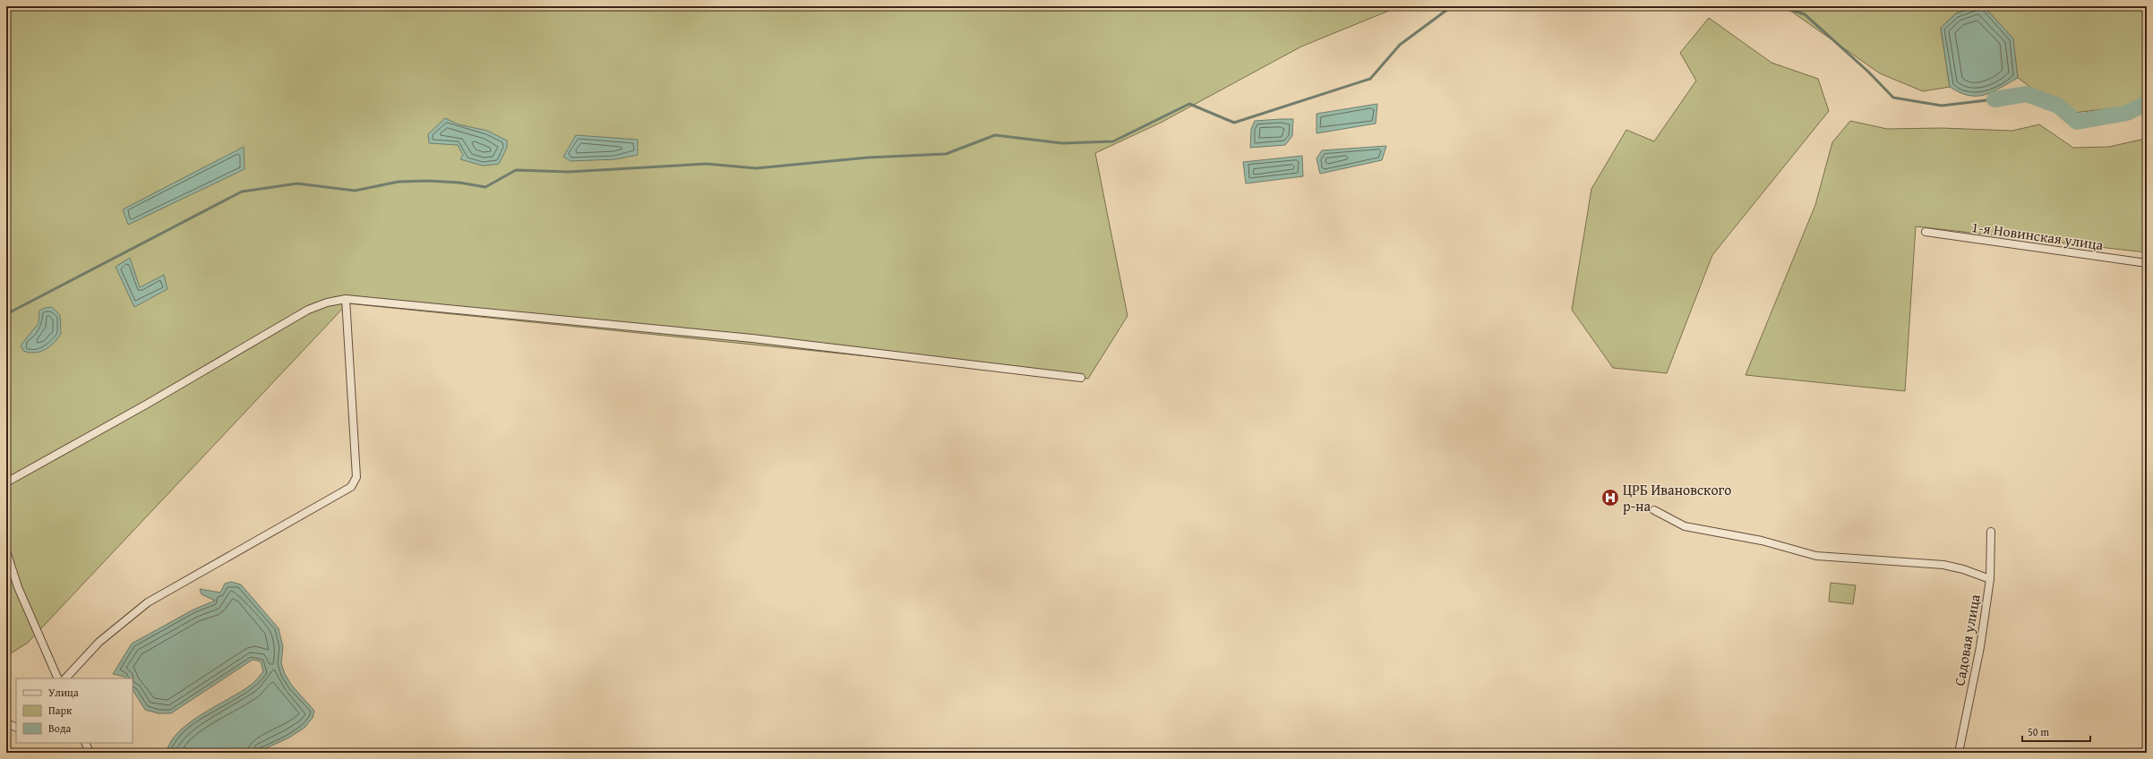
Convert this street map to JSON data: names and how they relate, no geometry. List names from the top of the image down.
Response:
{
  "streets": {
    "street": ["1-я Новинская улица", "Садовая улица"]
  },
  "places": {
    "hospital": ["ЦРБ Ивановского р-на"]
  },
  "legend": ["Улица", "Парк", "Вода"],
  "scale_bar": "50 m"
}
